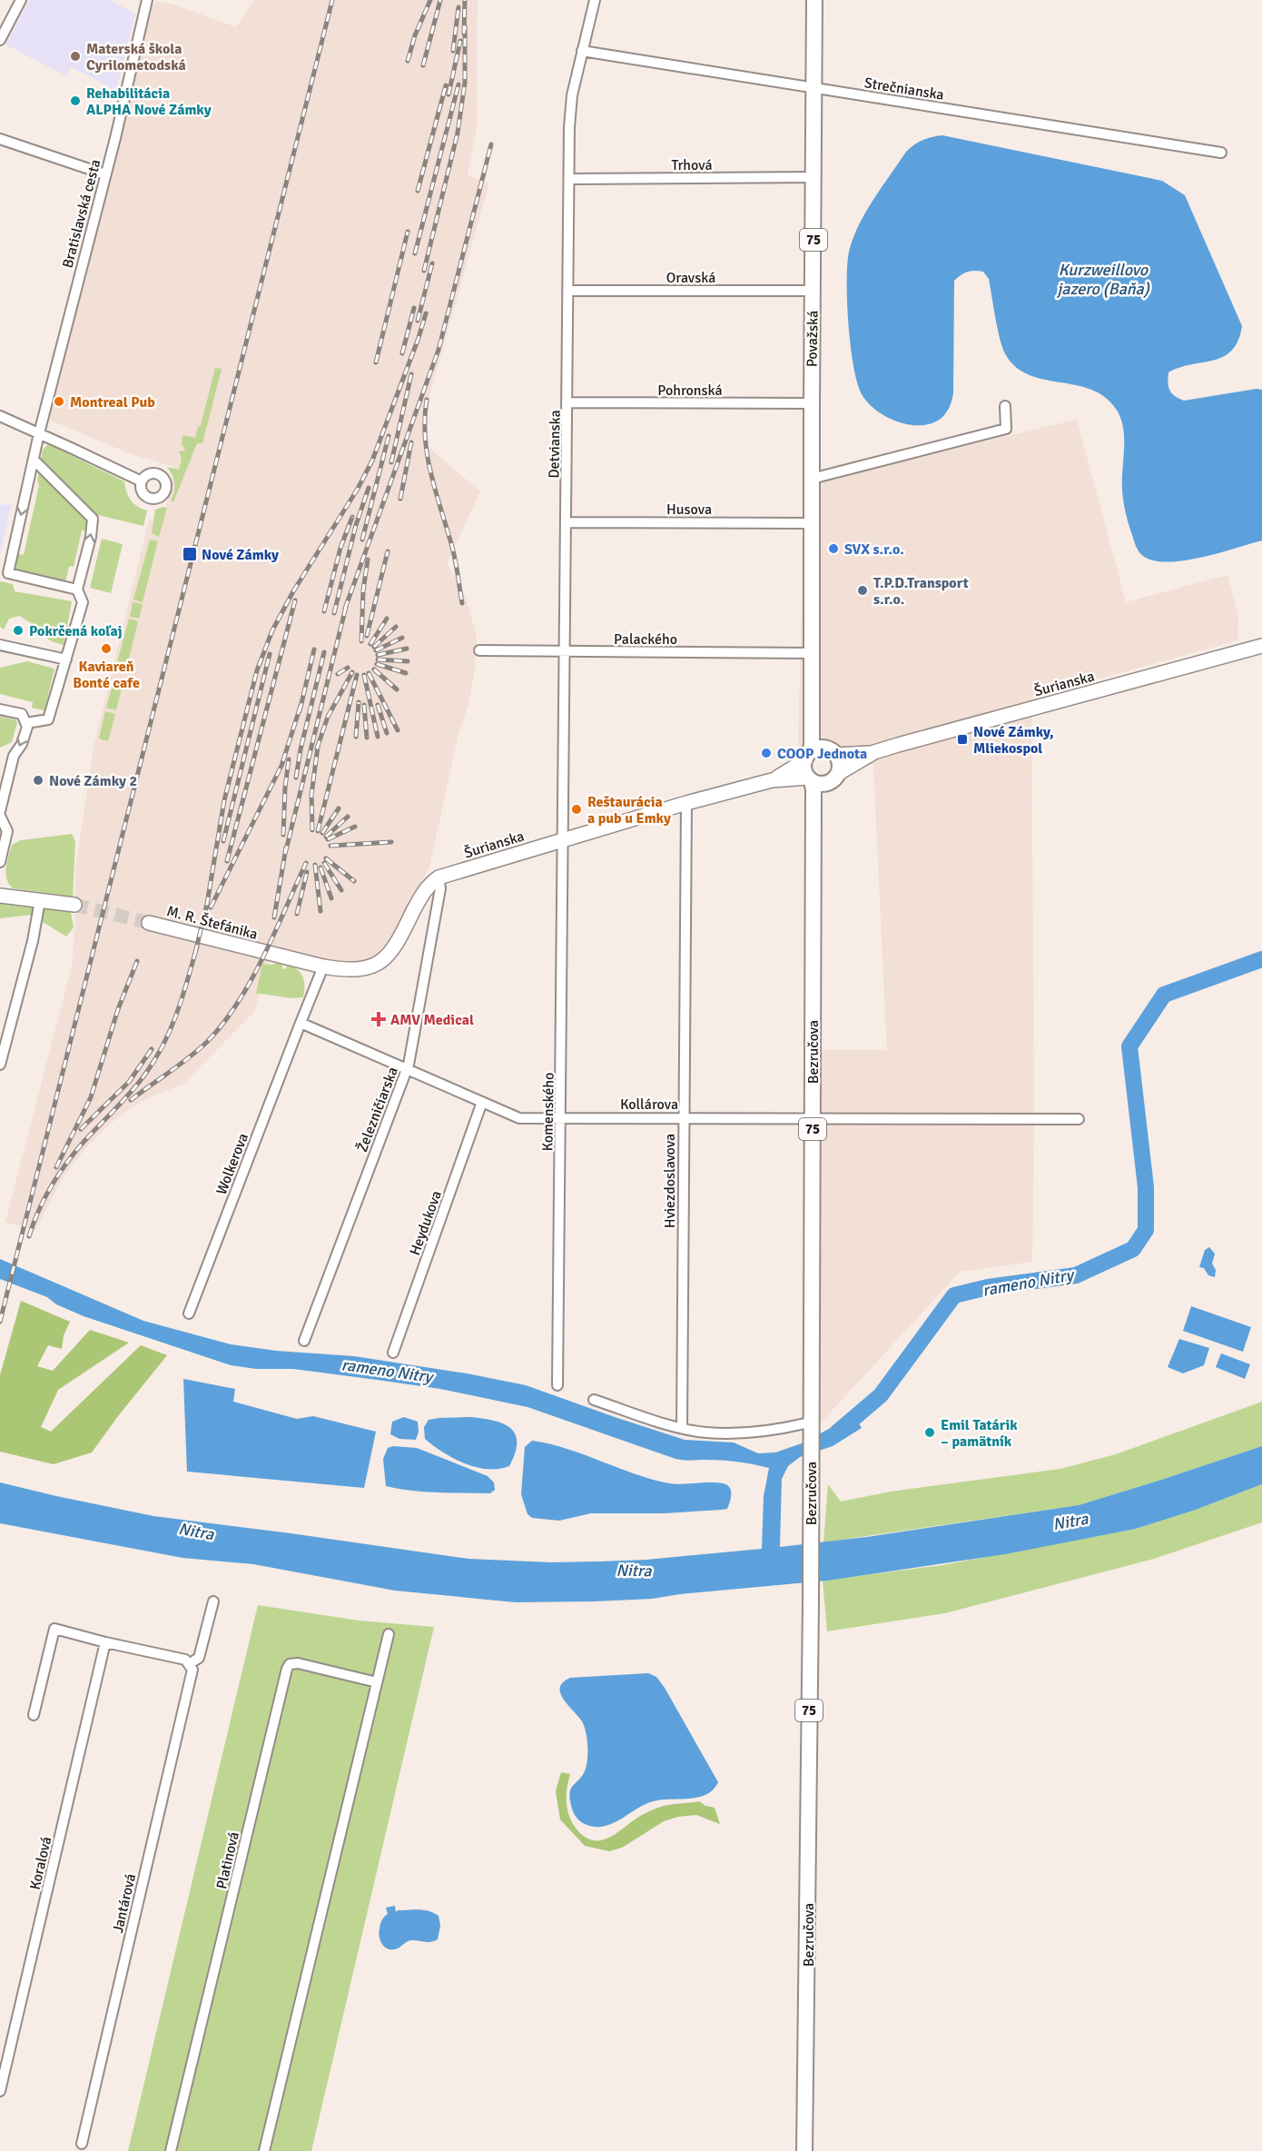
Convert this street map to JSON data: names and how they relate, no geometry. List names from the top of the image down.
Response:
{
  "streets": {
    "main road": ["75", "Považská", "Bezručova"],
    "street": [
      "Strečnianska",
      "Trhová",
      "Bratislavská cesta",
      "Oravská",
      "Pohronská",
      "Detvianska",
      "Husova",
      "Palackého",
      "Šurianska",
      "M. R. Štefánika",
      "Kollárova",
      "Železničiarska",
      "Komenského",
      "Wolkerova",
      "Hviezdoslavova",
      "Heydukova",
      "Platinová",
      "Koralová",
      "Jantárová"
    ]
  },
  "crossings": [
    ["Strečnianska", "Považská"],
    ["Strečnianska", "Detvianska"],
    ["Trhová", "Považská"],
    ["Trhová", "Detvianska"],
    ["Oravská", "Považská"],
    ["Oravská", "Detvianska"],
    ["Považská", "Pohronská"],
    ["Považská", "Husova"],
    ["Považská", "Palackého"],
    ["Považská", "Šurianska"],
    ["Považská", "Bezručova"],
    ["Pohronská", "Detvianska"],
    ["Detvianska", "Husova"],
    ["Detvianska", "Palackého"],
    ["Detvianska", "Šurianska"],
    ["Detvianska", "Komenského"],
    ["Šurianska", "Bezručova"],
    ["Šurianska", "Železničiarska"],
    ["Šurianska", "Komenského"],
    ["Šurianska", "Hviezdoslavova"],
    ["Bezručova", "Kollárova"],
    ["Kollárova", "Železničiarska"],
    ["Kollárova", "Komenského"],
    ["Kollárova", "Wolkerova"],
    ["Kollárova", "Hviezdoslavova"],
    ["Kollárova", "Heydukova"]
  ],
  "water": ["Kurzweillovo jazero (Baňa)", "rameno Nitry", "Nitra"],
  "places": {
    "other": [
      "Materská škola Cyrilometodská",
      "Rehabilitácia ALPHA Nové Zámky",
      "Montreal Pub",
      "SVX s.r.o.",
      "T.P.D.Transport s.r.o.",
      "Pokrčená koľaj",
      "Kaviareň Bonté cafe",
      "COOP Jednota",
      "Nové Zámky 2",
      "Reštaurácia a pub u Emky",
      "Emil Tatárik – pamätník"
    ],
    "transit": ["Nové Zámky", "Nové Zámky, Mliekospol"],
    "health": ["AMV Medical"]
  }
}
